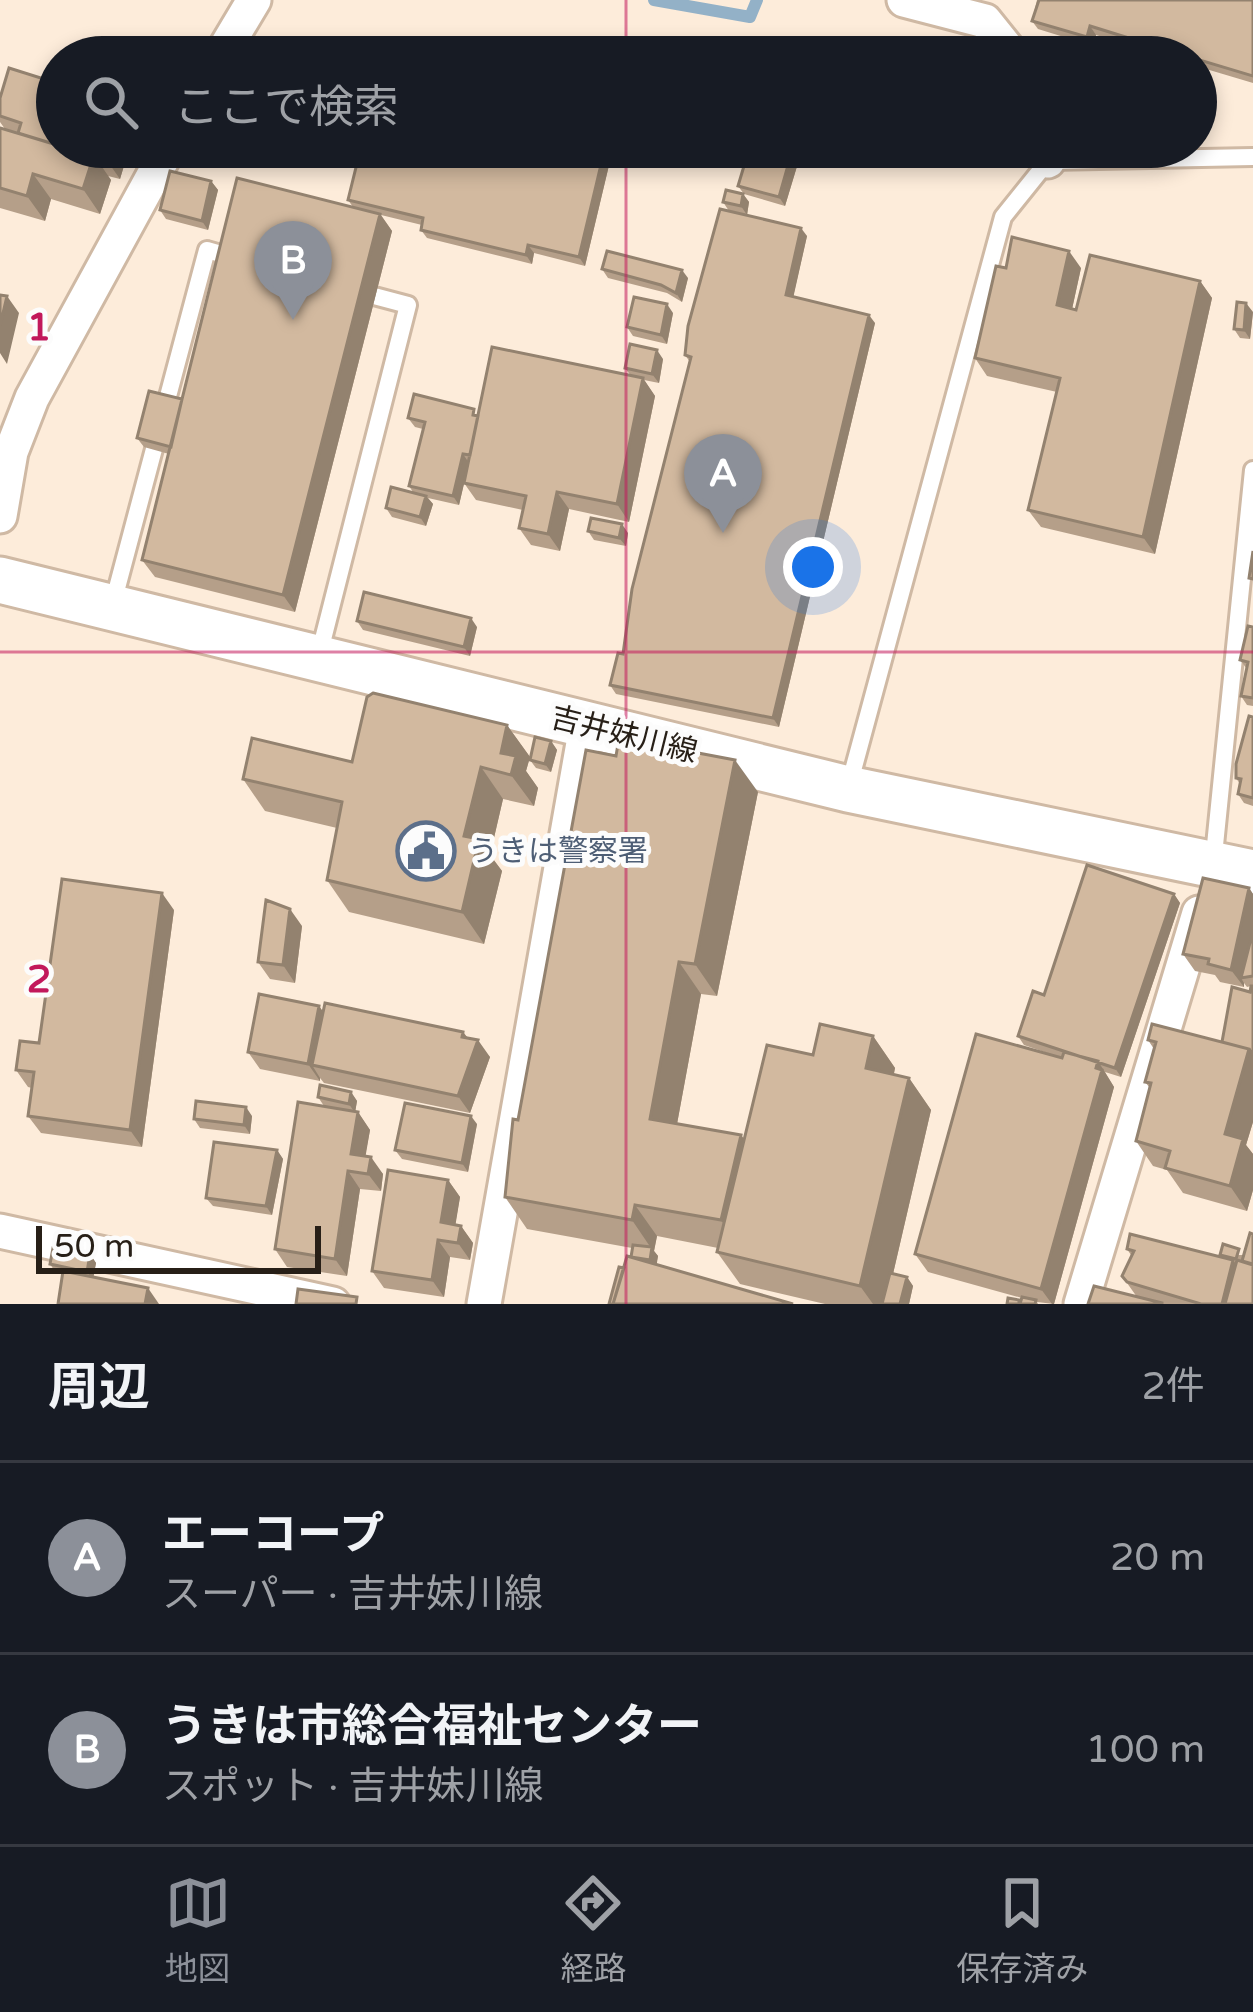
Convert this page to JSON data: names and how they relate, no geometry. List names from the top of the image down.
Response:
{
  "streets": {
    "main road": ["吉井妹川線"]
  },
  "places": {
    "public building": ["うきは警察署"]
  },
  "scale_bar": "50 m",
  "page": {
    "search": "ここで検索",
    "pins": ["B", "A"],
    "scale": "50 m",
    "heading": ["周辺", "2件"],
    "list": [
      {
        "mark": "A",
        "name": "エーコープ",
        "note": "スーパー · 吉井妹川線",
        "value": "20 m"
      },
      {
        "mark": "B",
        "name": "うきは市総合福祉センター",
        "note": "スポット · 吉井妹川線",
        "value": "100 m"
      }
    ],
    "nav": ["地図", "経路", "保存済み"]
  },
  "grid": {
    "rows": ["1", "2"]
  }
}
